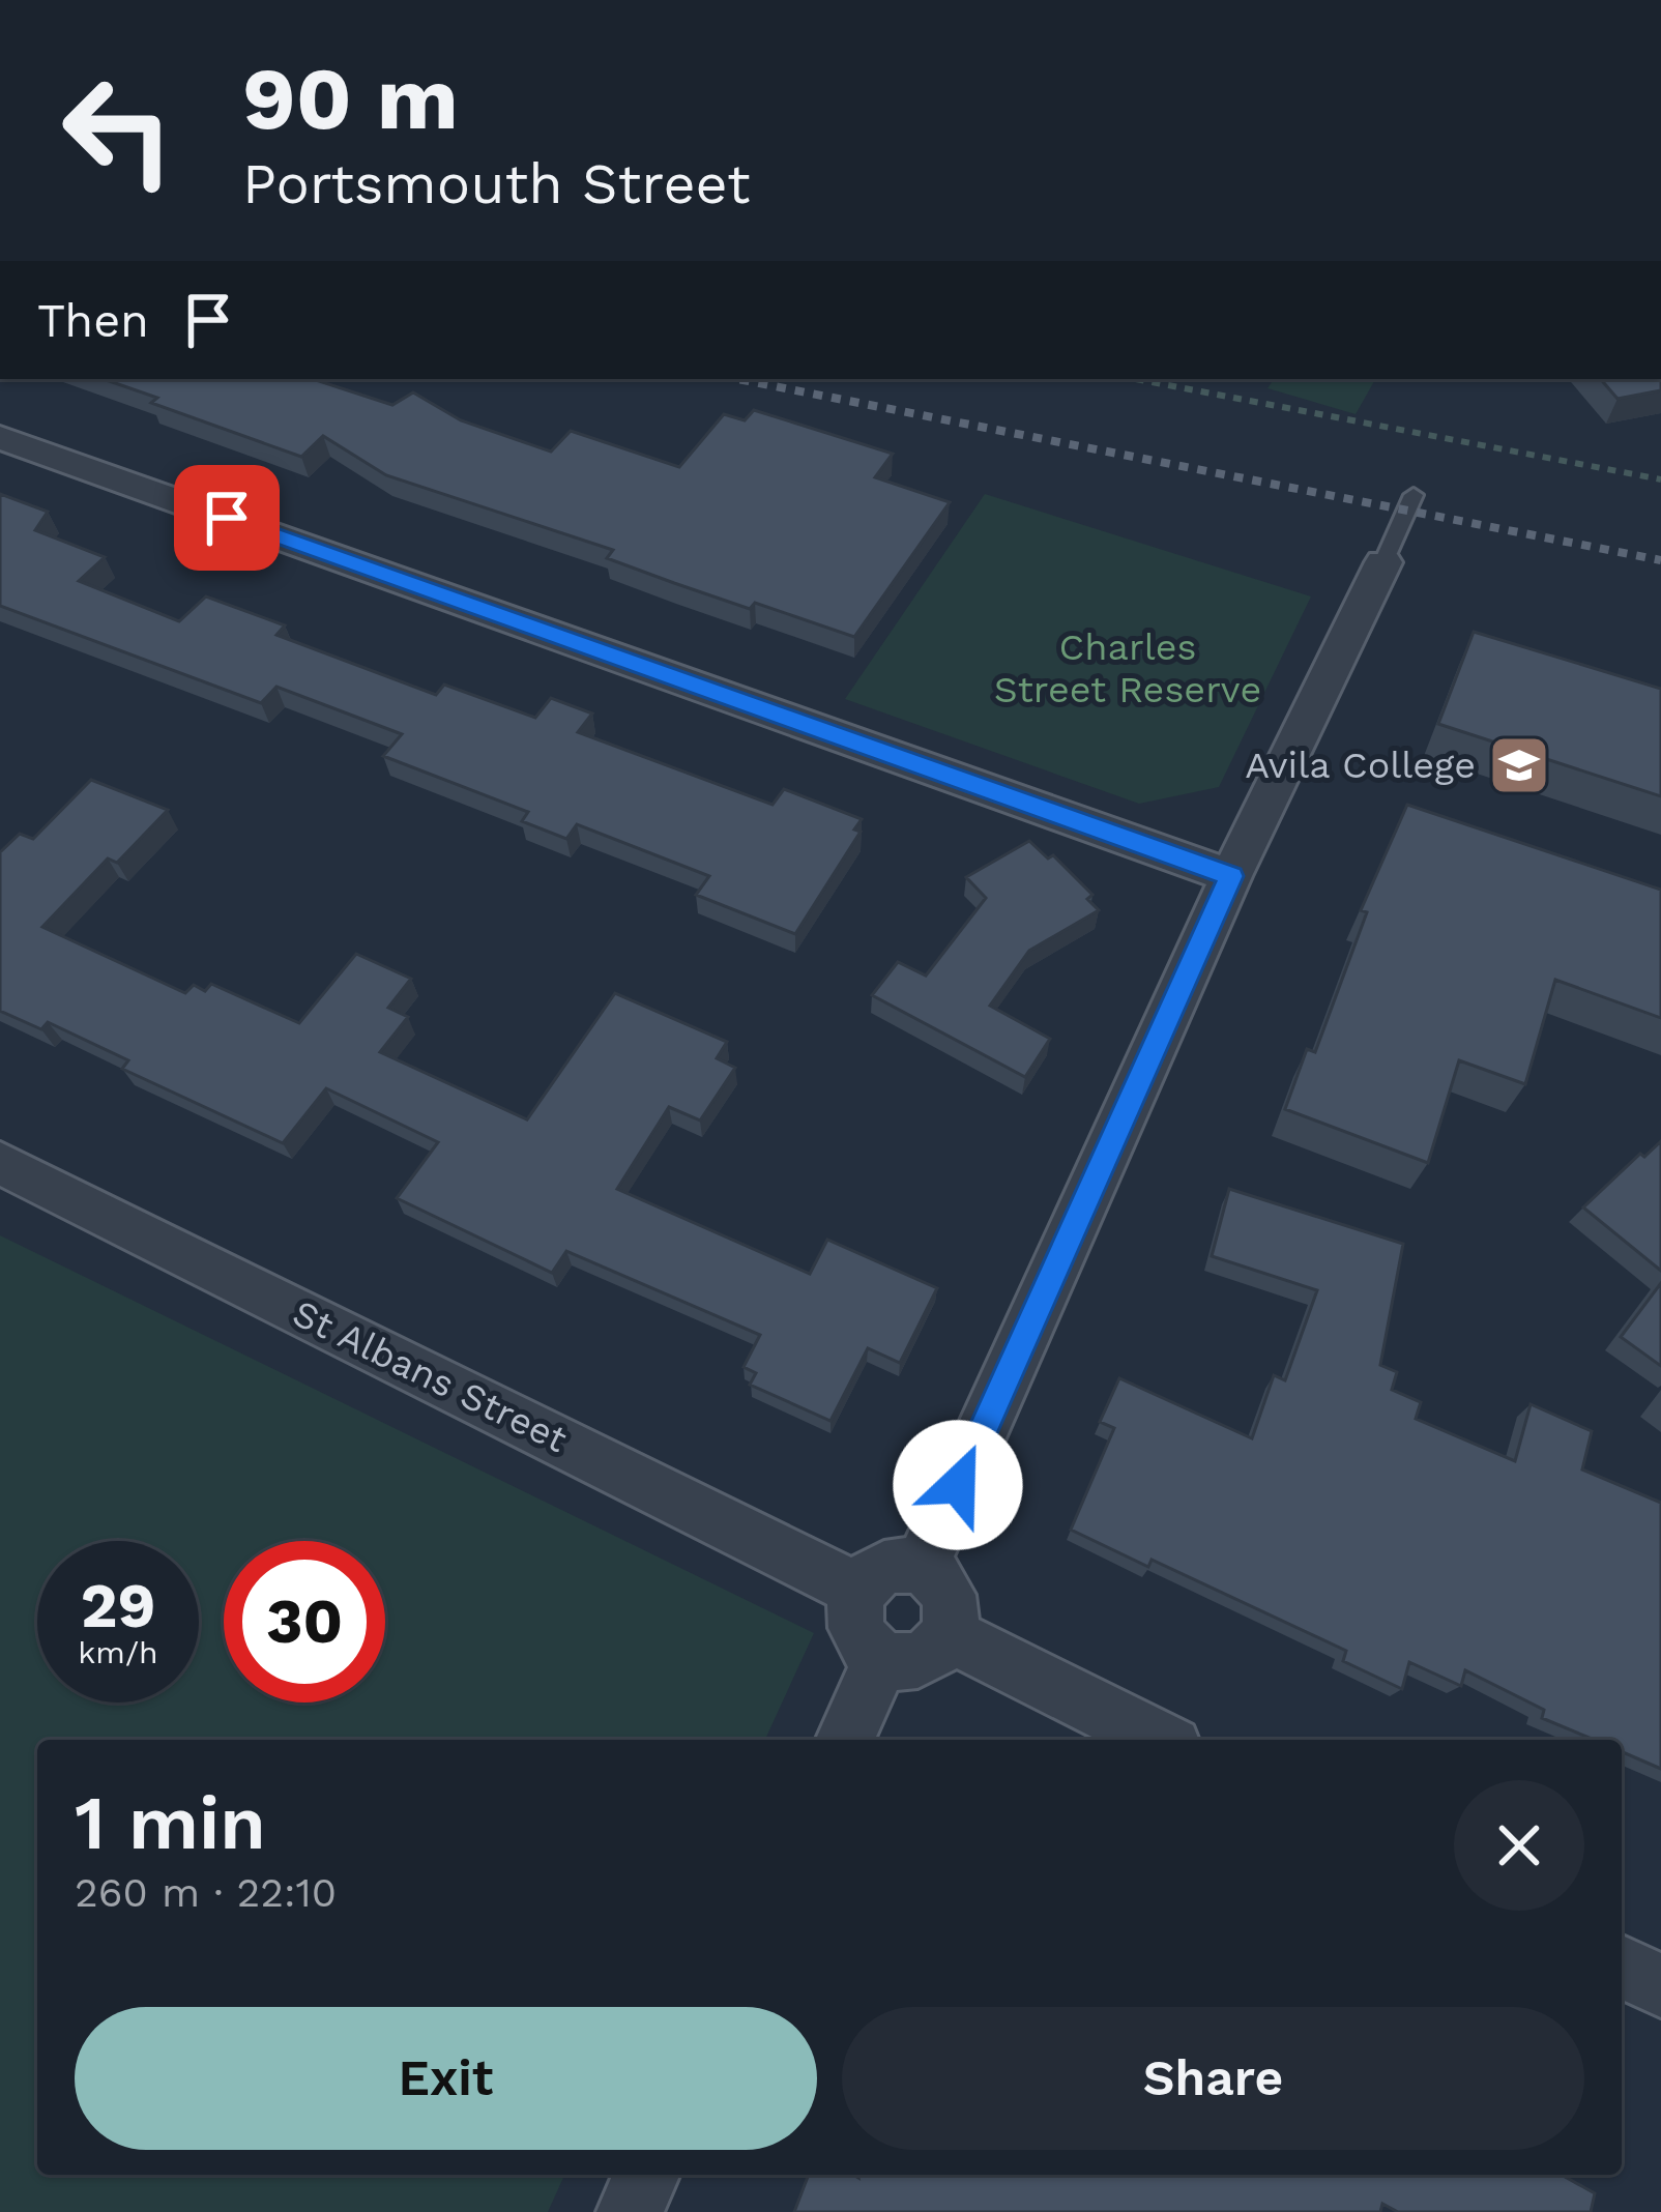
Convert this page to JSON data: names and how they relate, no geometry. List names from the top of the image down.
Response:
{
  "streets": {
    "street": ["St Albans Street"]
  },
  "parks": ["Charles Street Reserve"],
  "places": {
    "school or university": ["Avila College"]
  },
  "page": {
    "turn": ["90 m", "Portsmouth Street"],
    "then": "Then",
    "speed": "29 km/h",
    "limit": "30",
    "heading": ["1 min", "260 m · 22:10"],
    "buttons": ["Exit", "Share"]
  }
}
